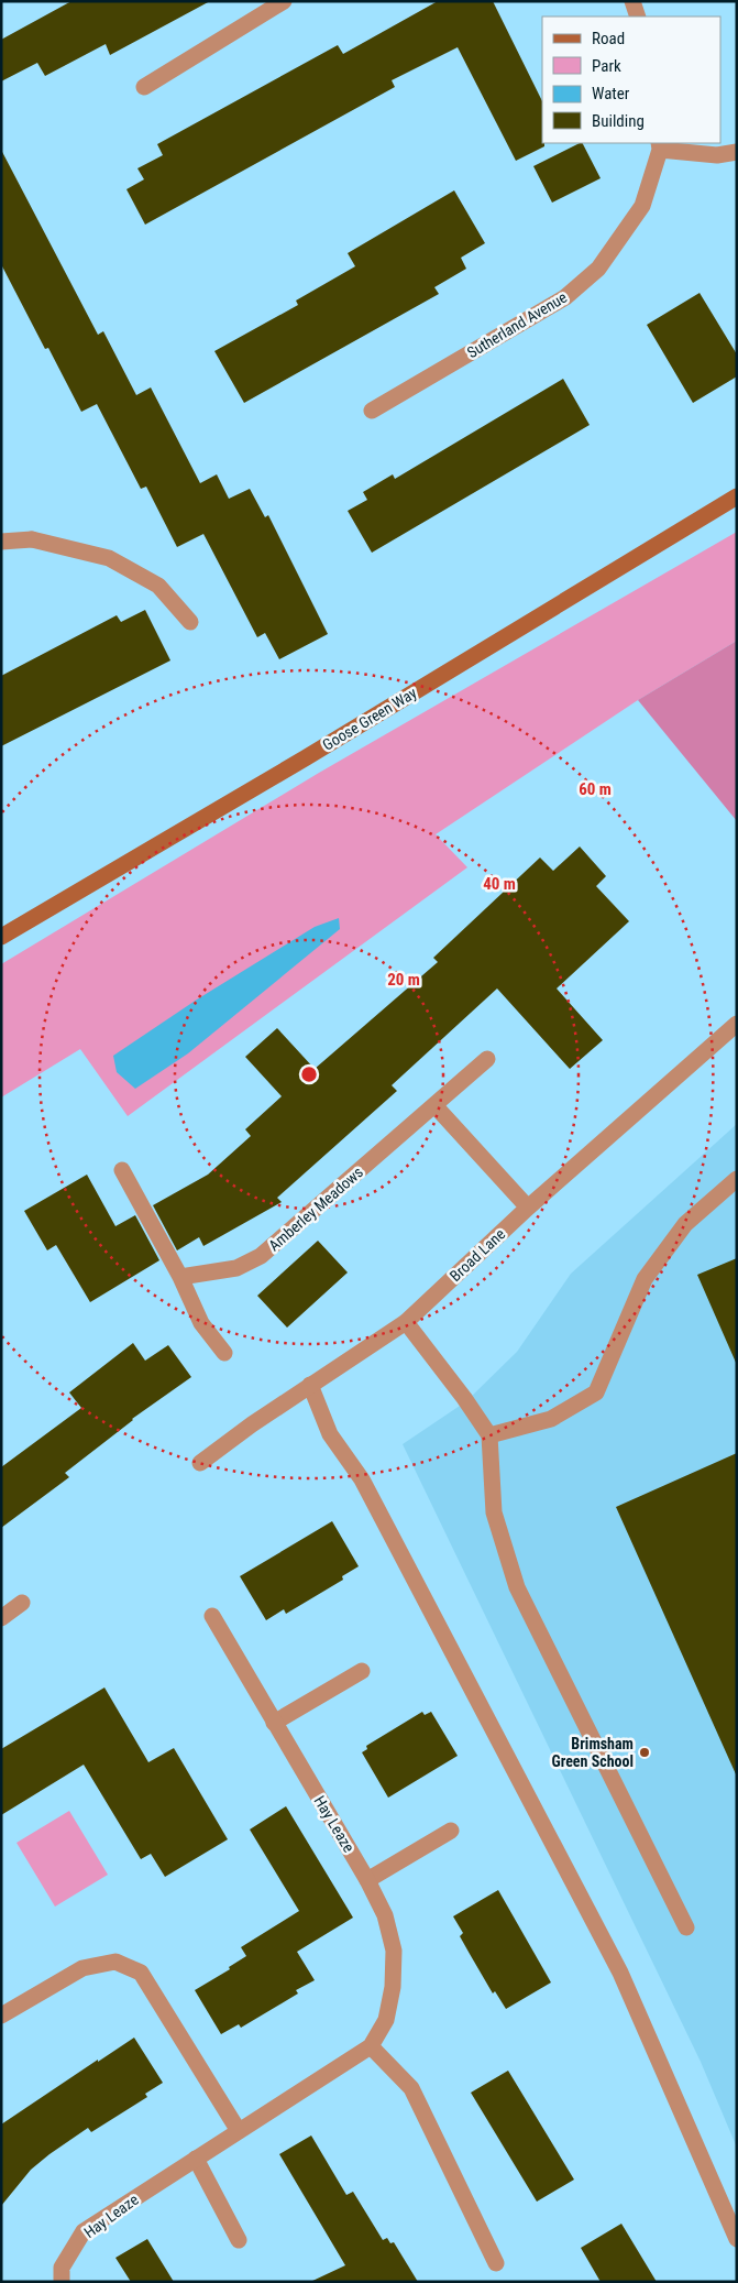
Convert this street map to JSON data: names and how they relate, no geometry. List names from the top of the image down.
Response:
{
  "streets": {
    "main road": ["Goose Green Way"],
    "street": [
      "Sutherland Avenue",
      "Amberley Meadows",
      "Broad Lane",
      "Hay Leaze"
    ]
  },
  "places": ["Brimsham Green School"],
  "legend": [
    "Road",
    "Park",
    "Water",
    "Building"
  ],
  "rings": ["60 m", "40 m", "20 m"]
}
